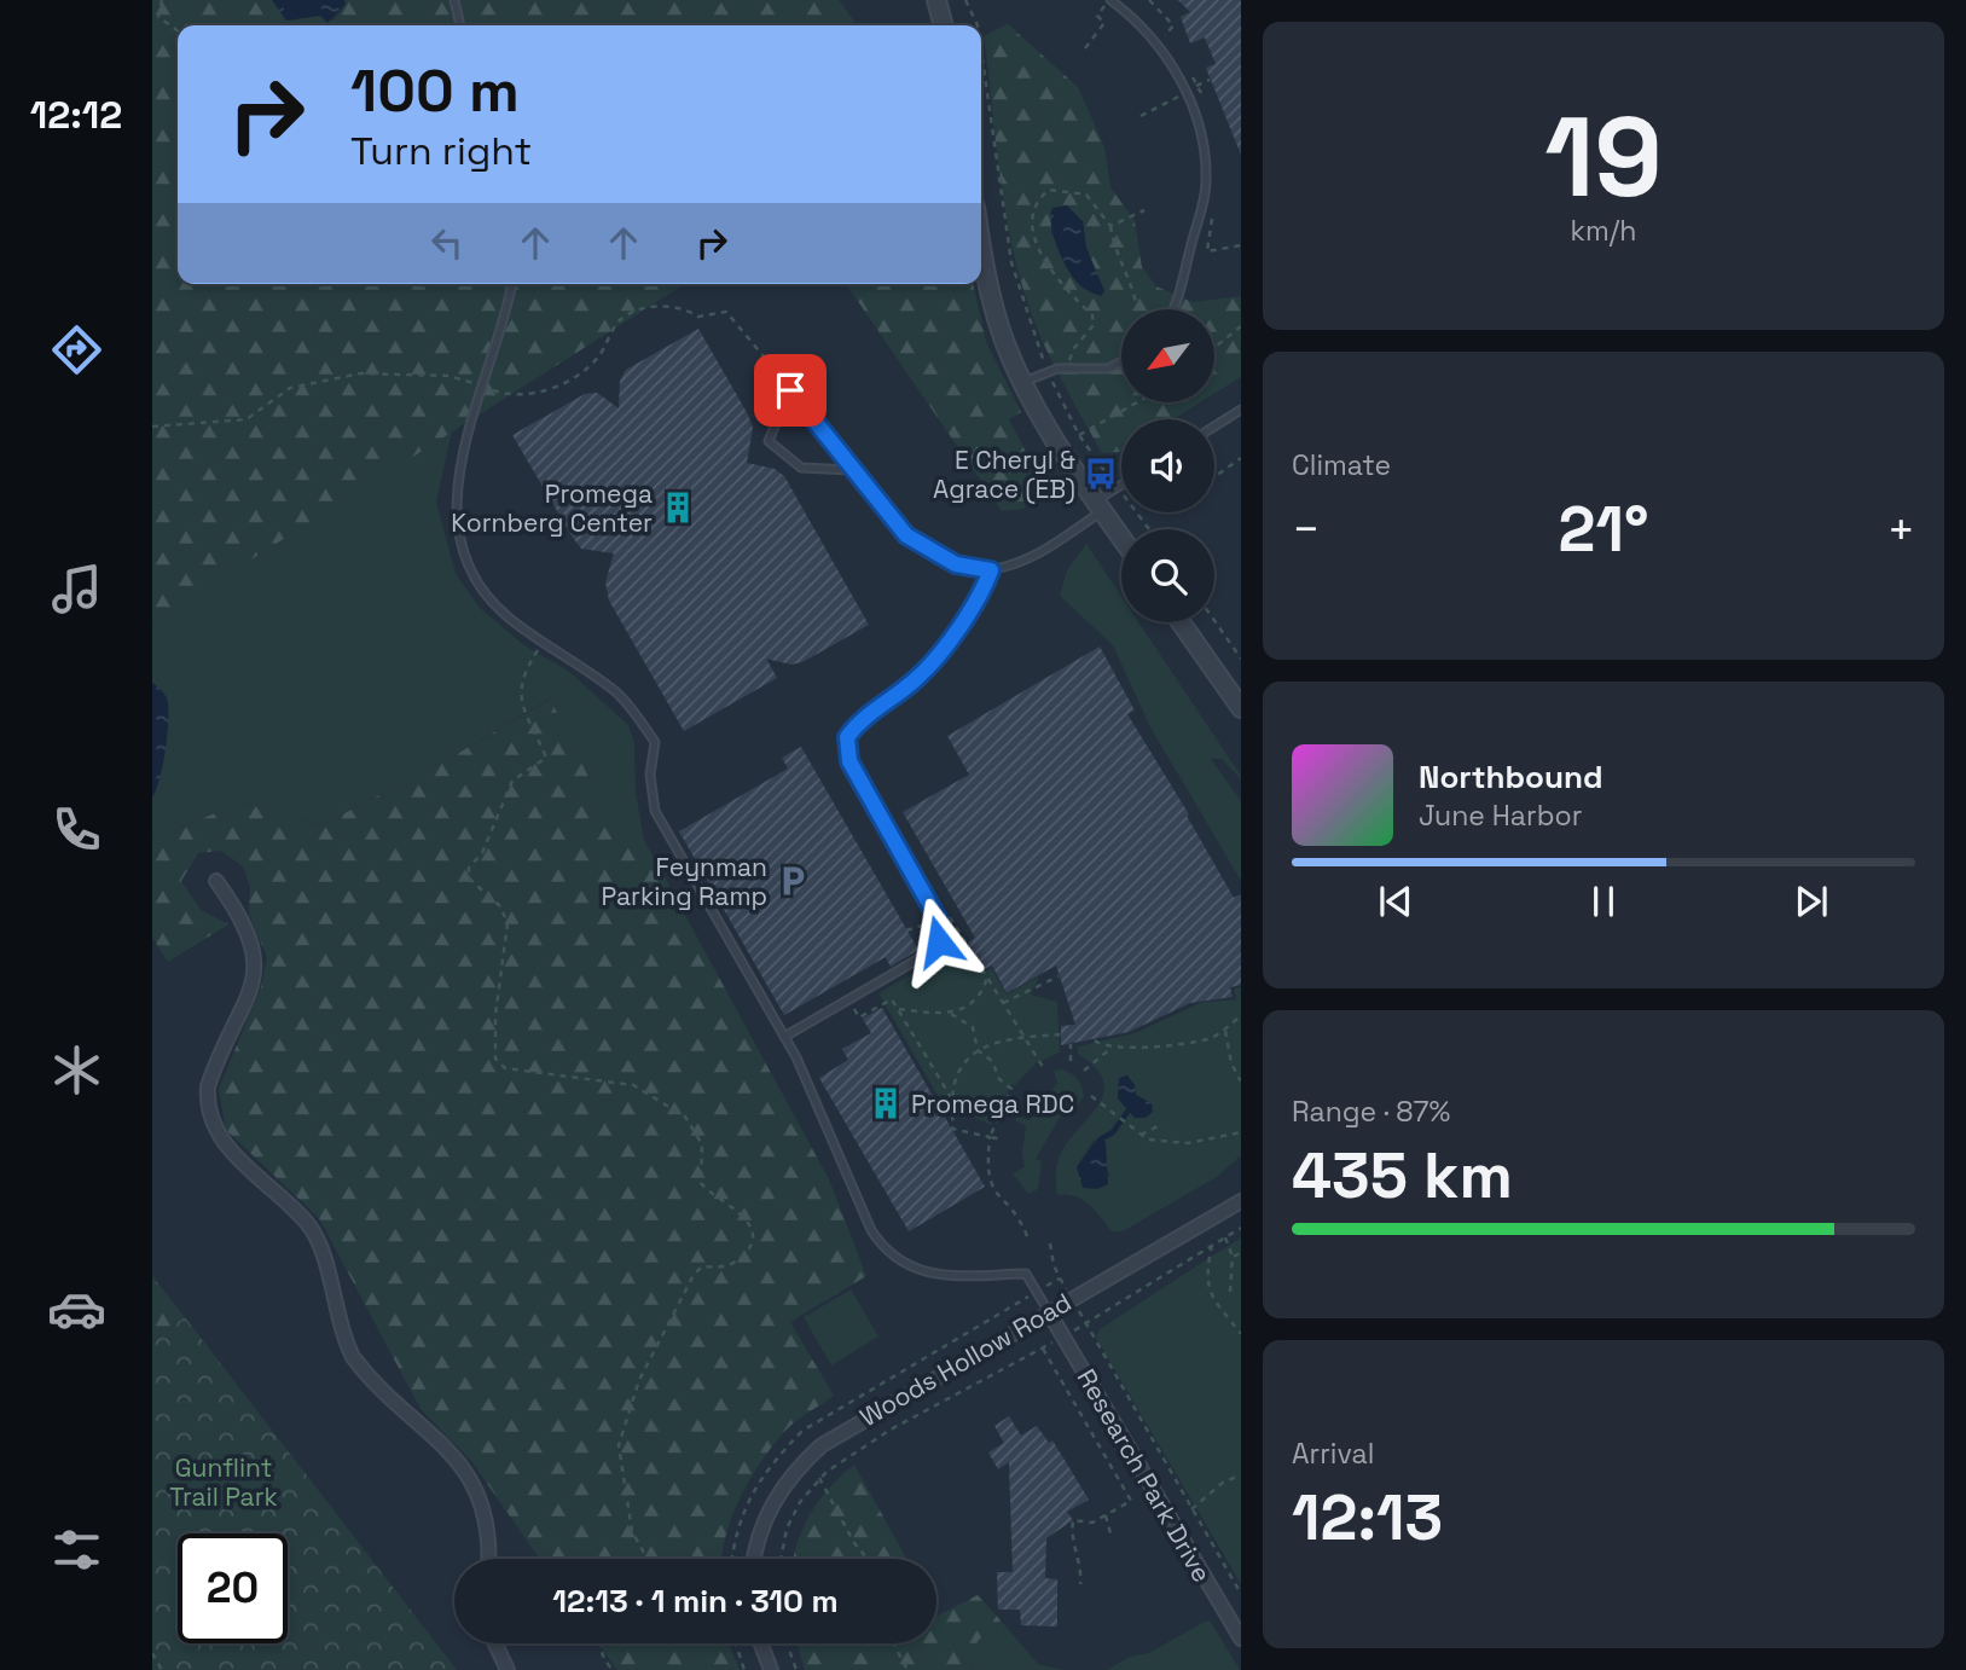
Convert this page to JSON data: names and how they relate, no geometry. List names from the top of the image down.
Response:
{
  "streets": {
    "street": ["Woods Hollow Road", "Research Park Drive"]
  },
  "crossings": [
    ["Woods Hollow Road", "Research Park Drive"]
  ],
  "parks": ["Gunflint Trail Park"],
  "places": {
    "bus stop": ["E Cheryl & Agrace (EB)"],
    "building": ["Promega Kornberg Center", "Promega RDC"],
    "parking": ["Feynman Parking Ramp"]
  },
  "north": "bottom left",
  "page": {
    "tabs": "12:12",
    "tile": [
      ["19", "km/h"],
      "Climate",
      ["Range · 87%", "435 km"],
      ["Arrival", "12:13"]
    ],
    "turn": ["100 m", "Turn right"],
    "heat": ["−", "21°", "+"],
    "song": ["Northbound", "June Harbor"],
    "limit": "20",
    "trip": "12:13 · 1 min · 310 m"
  }
}
